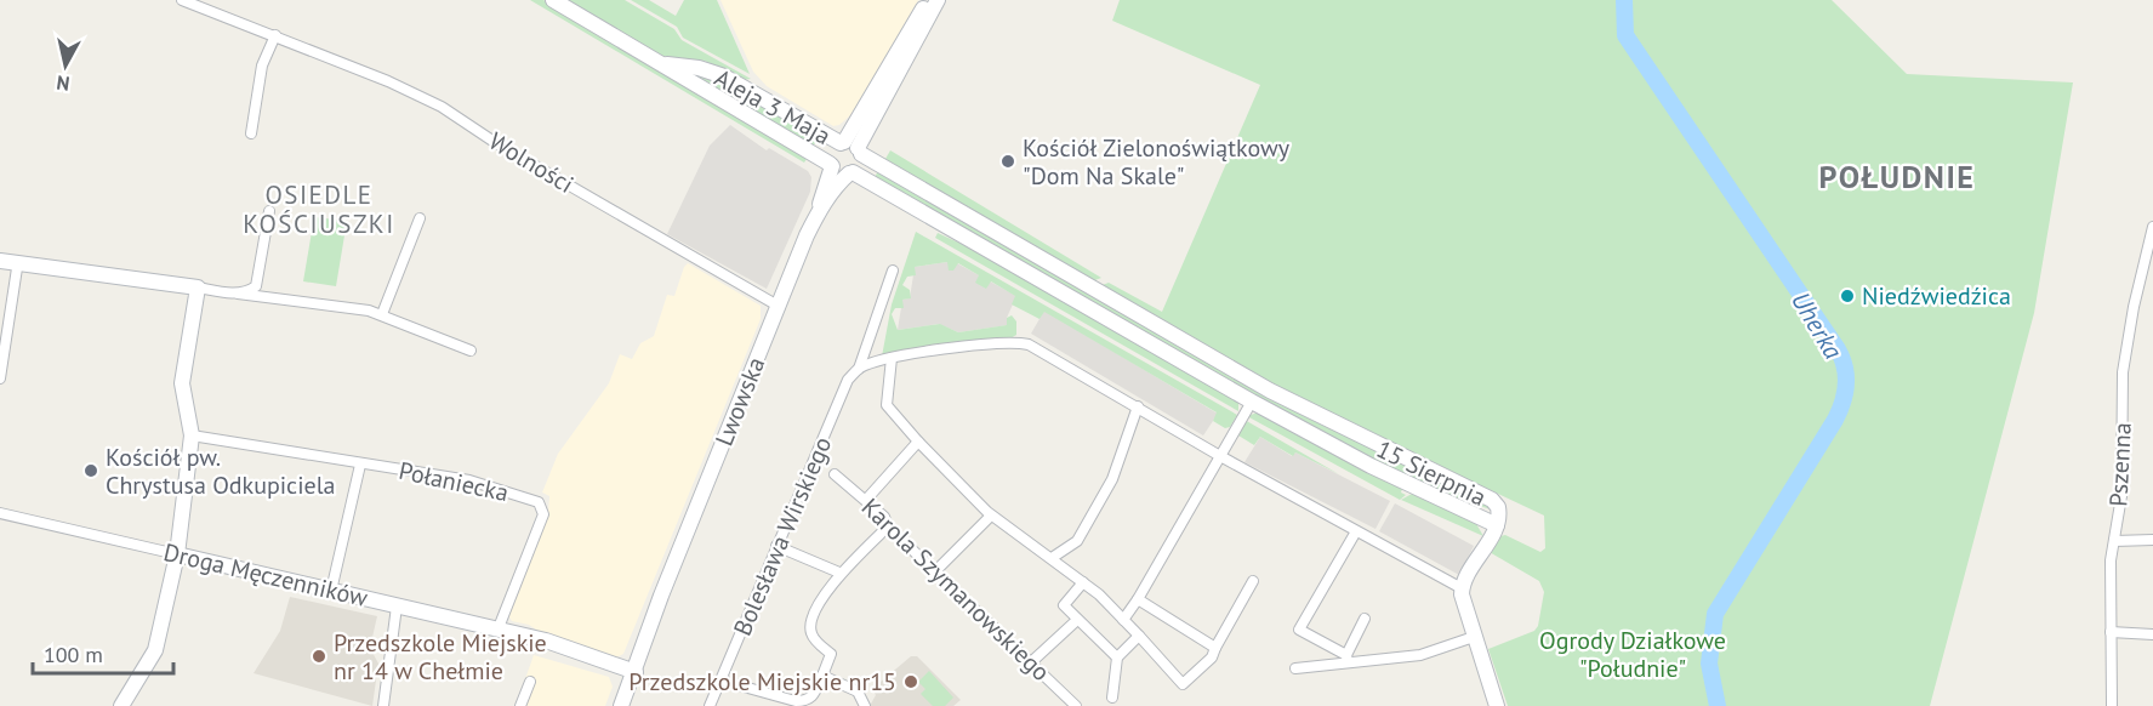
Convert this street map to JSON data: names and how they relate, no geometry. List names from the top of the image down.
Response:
{
  "streets": {
    "street": [
      "Aleja 3 Maja",
      "Wolności",
      "Lwowska",
      "Pszenna",
      "15 Sierpnia",
      "Połaniecka",
      "Bolesława Wirskiego",
      "Droga Męczenników",
      "Karola Szymanowskiego"
    ]
  },
  "crossings": [
    ["Aleja 3 Maja", "Lwowska"],
    ["Aleja 3 Maja", "15 Sierpnia"],
    ["Wolności", "Lwowska"],
    ["Lwowska", "15 Sierpnia"],
    ["Lwowska", "Droga Męczenników"],
    ["Połaniecka", "Droga Męczenników"]
  ],
  "districts": ["POŁUDNIE", "OSIEDLE KOŚCIUSZKI"],
  "water": ["Uherka"],
  "parks": ["Ogrody Działkowe \"Południe\""],
  "places": [
    "Kościół Zielonoświątkowy \"Dom Na Skale\"",
    "Niedźwiedźica",
    "Kościół pw. Chrystusa Odkupiciela",
    "Przedszkole Miejskie nr 14 w Chełmie",
    "Przedszkole Miejskie nr15"
  ],
  "scale_bar": "100 m",
  "north": "bottom"
}
